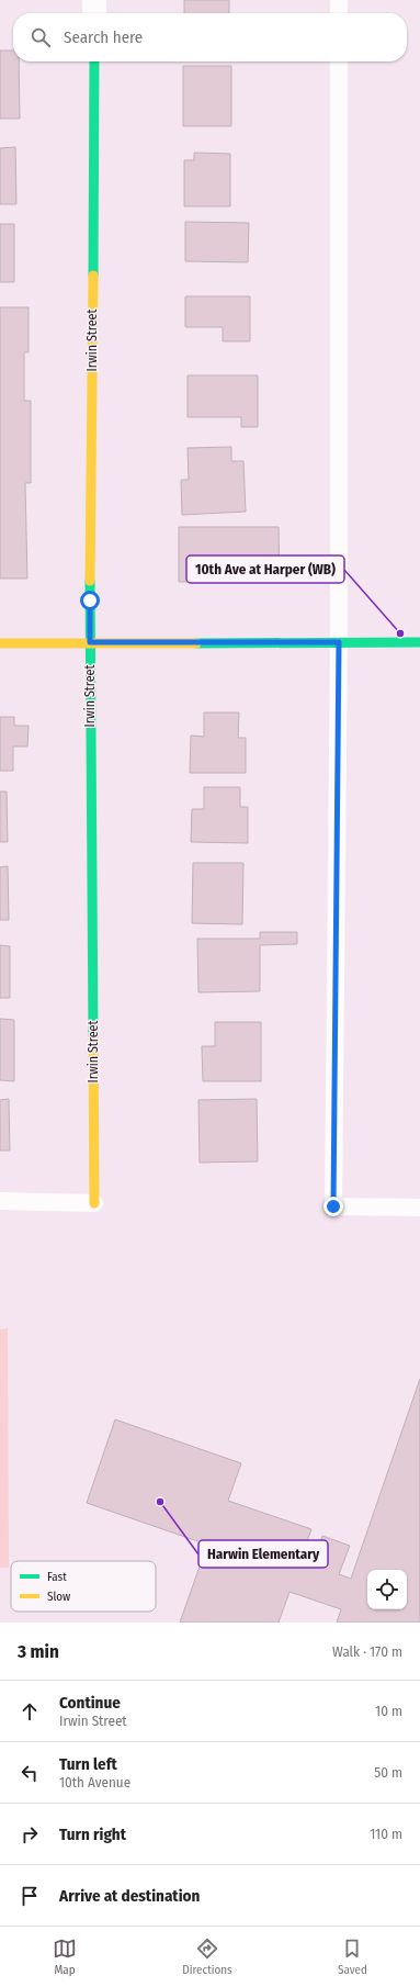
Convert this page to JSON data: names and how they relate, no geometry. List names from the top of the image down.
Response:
{
  "streets": {
    "street": ["Irwin Street"]
  },
  "places": ["10th Ave at Harper (WB)", "Harwin Elementary"],
  "legend": ["Fast", "Slow"],
  "page": {
    "search": "Search here",
    "heading": ["3 min", "Walk · 170 m"],
    "list": [
      ["Continue", "Irwin Street", "10 m"],
      ["Turn left", "10th Avenue", "50 m"],
      ["Turn right", "110 m"],
      "Arrive at destination"
    ],
    "nav": ["Map", "Directions", "Saved"]
  }
}
